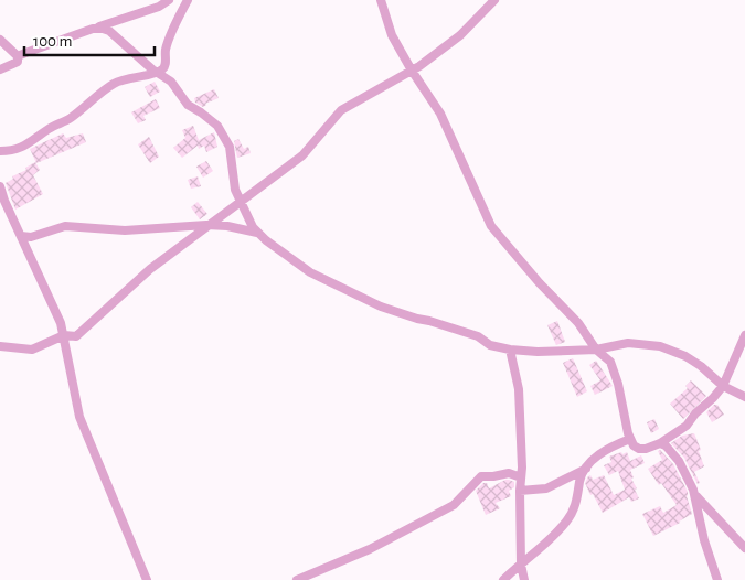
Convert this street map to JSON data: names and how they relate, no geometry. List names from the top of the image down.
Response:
{
  "scale_bar": "100 m"
}
